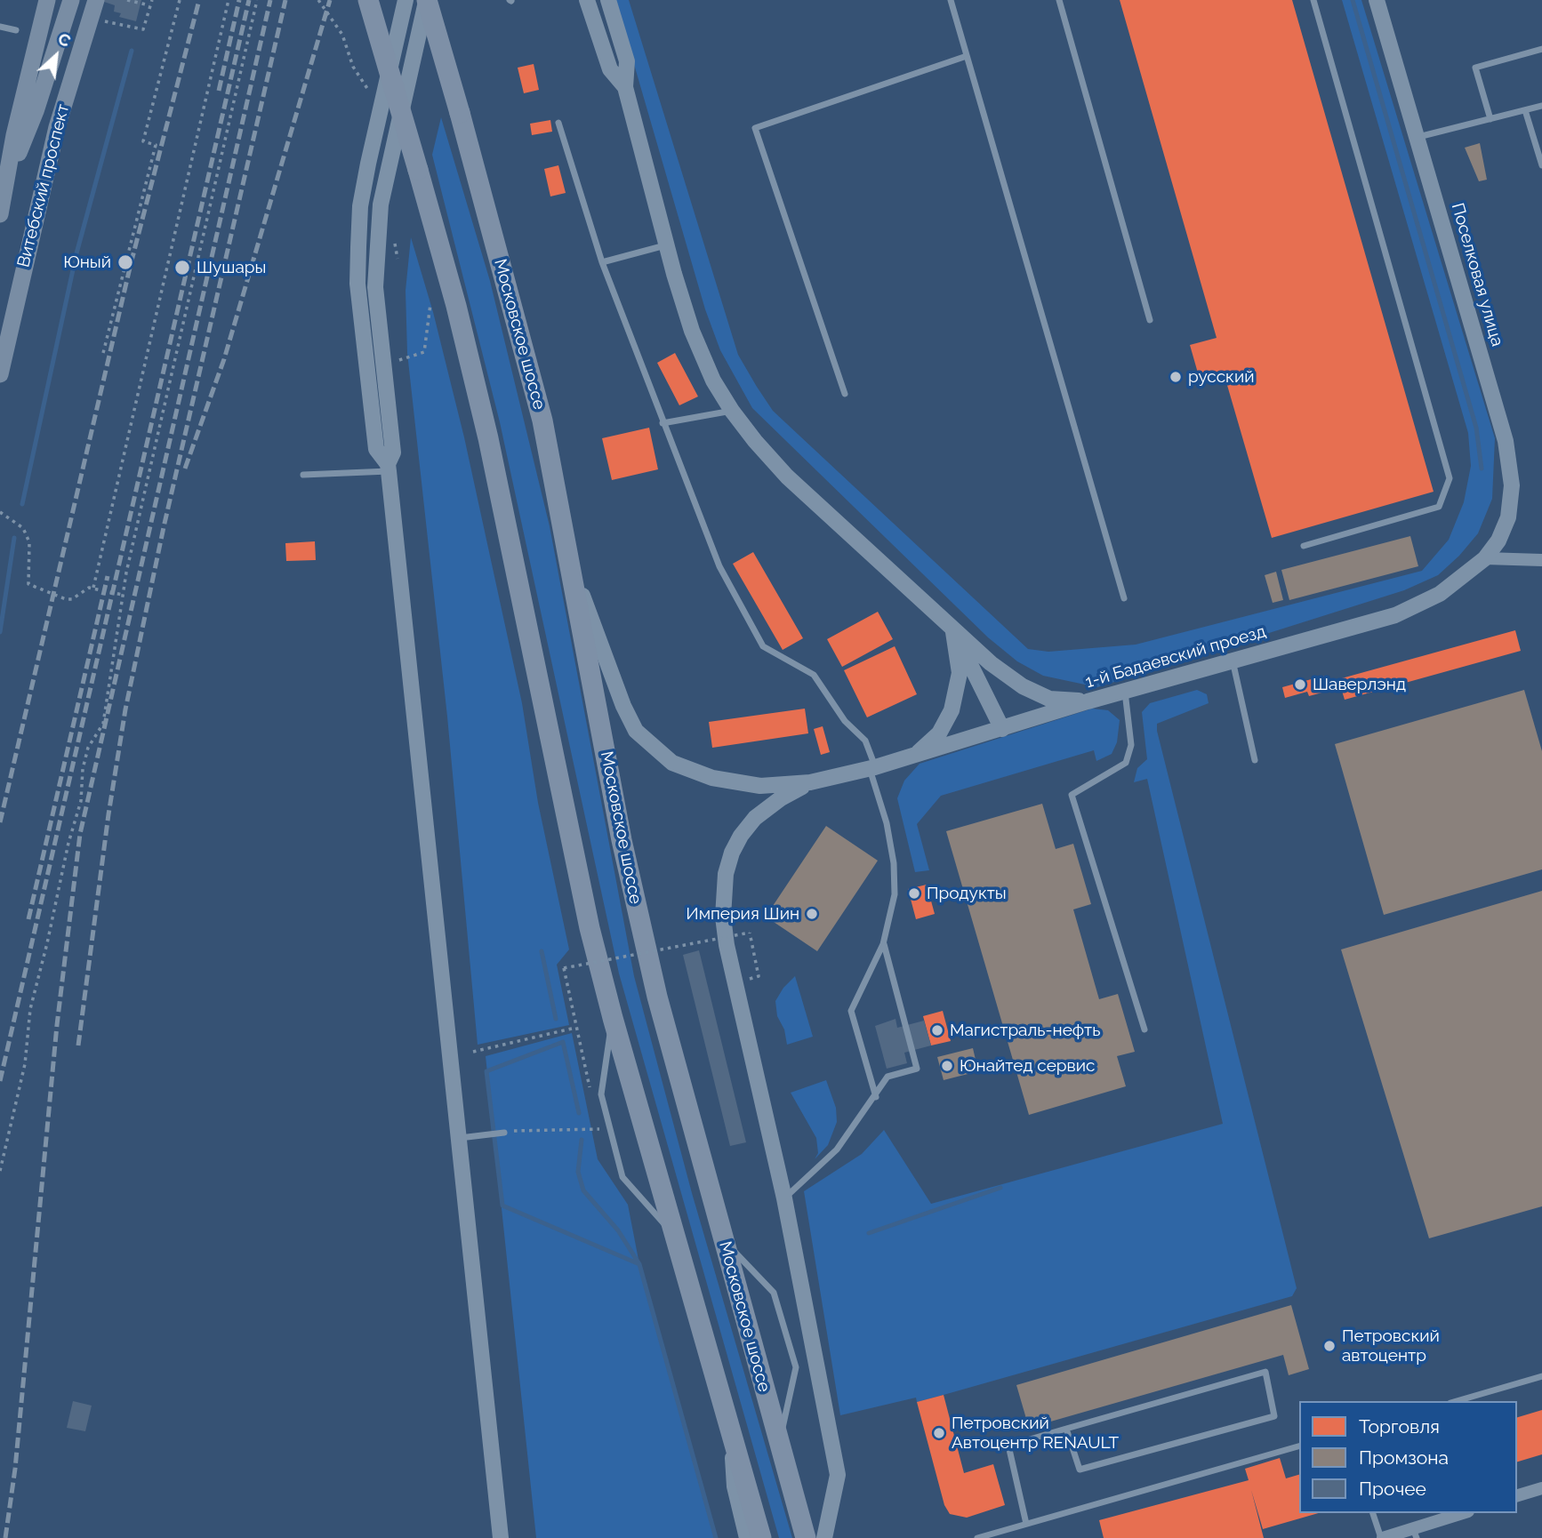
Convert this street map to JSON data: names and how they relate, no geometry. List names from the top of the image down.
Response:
{
  "streets": {
    "highway": ["Московское шоссе"],
    "main road": ["Витебский проспект"],
    "street": ["Поселковая улица", "1-й Бадаевский проезд"]
  },
  "crossings": [
    ["Поселковая улица", "1-й Бадаевский проезд"]
  ],
  "places": [
    "Юный",
    "Шушары",
    "русский",
    "Шаверлэнд",
    "Продукты",
    "Империя Шин",
    "Магистраль-нефть",
    "Юнайтед сервис",
    "Петровский автоцентр",
    "Петровский Автоцентр RENAULT"
  ],
  "legend": ["Торговля", "Промзона", "Прочее"],
  "north": "top right"
}
